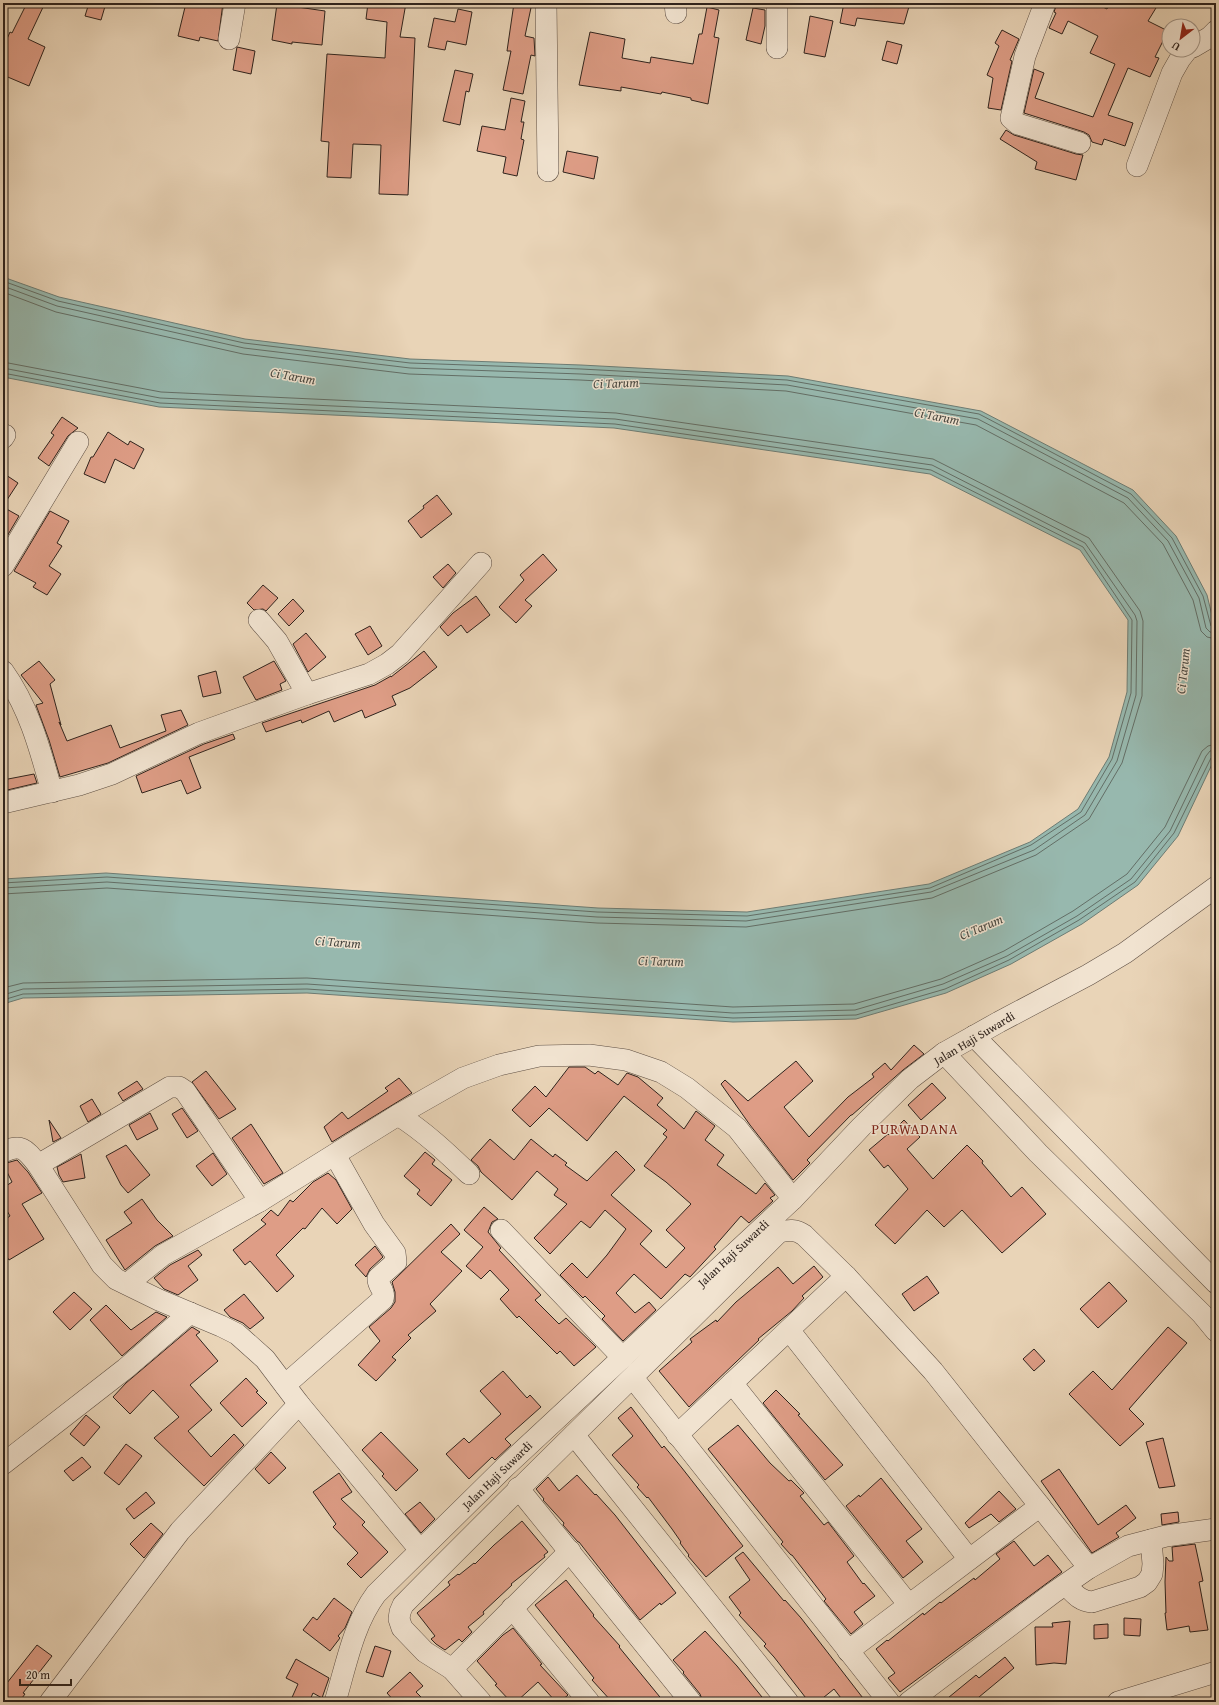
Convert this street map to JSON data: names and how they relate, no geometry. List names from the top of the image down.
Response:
{
  "streets": {
    "street": ["Jalan Haji Suwardi"]
  },
  "districts": ["PURWADANA"],
  "water": ["Ci Tarum"],
  "scale_bar": "20 m",
  "north": "bottom left"
}
